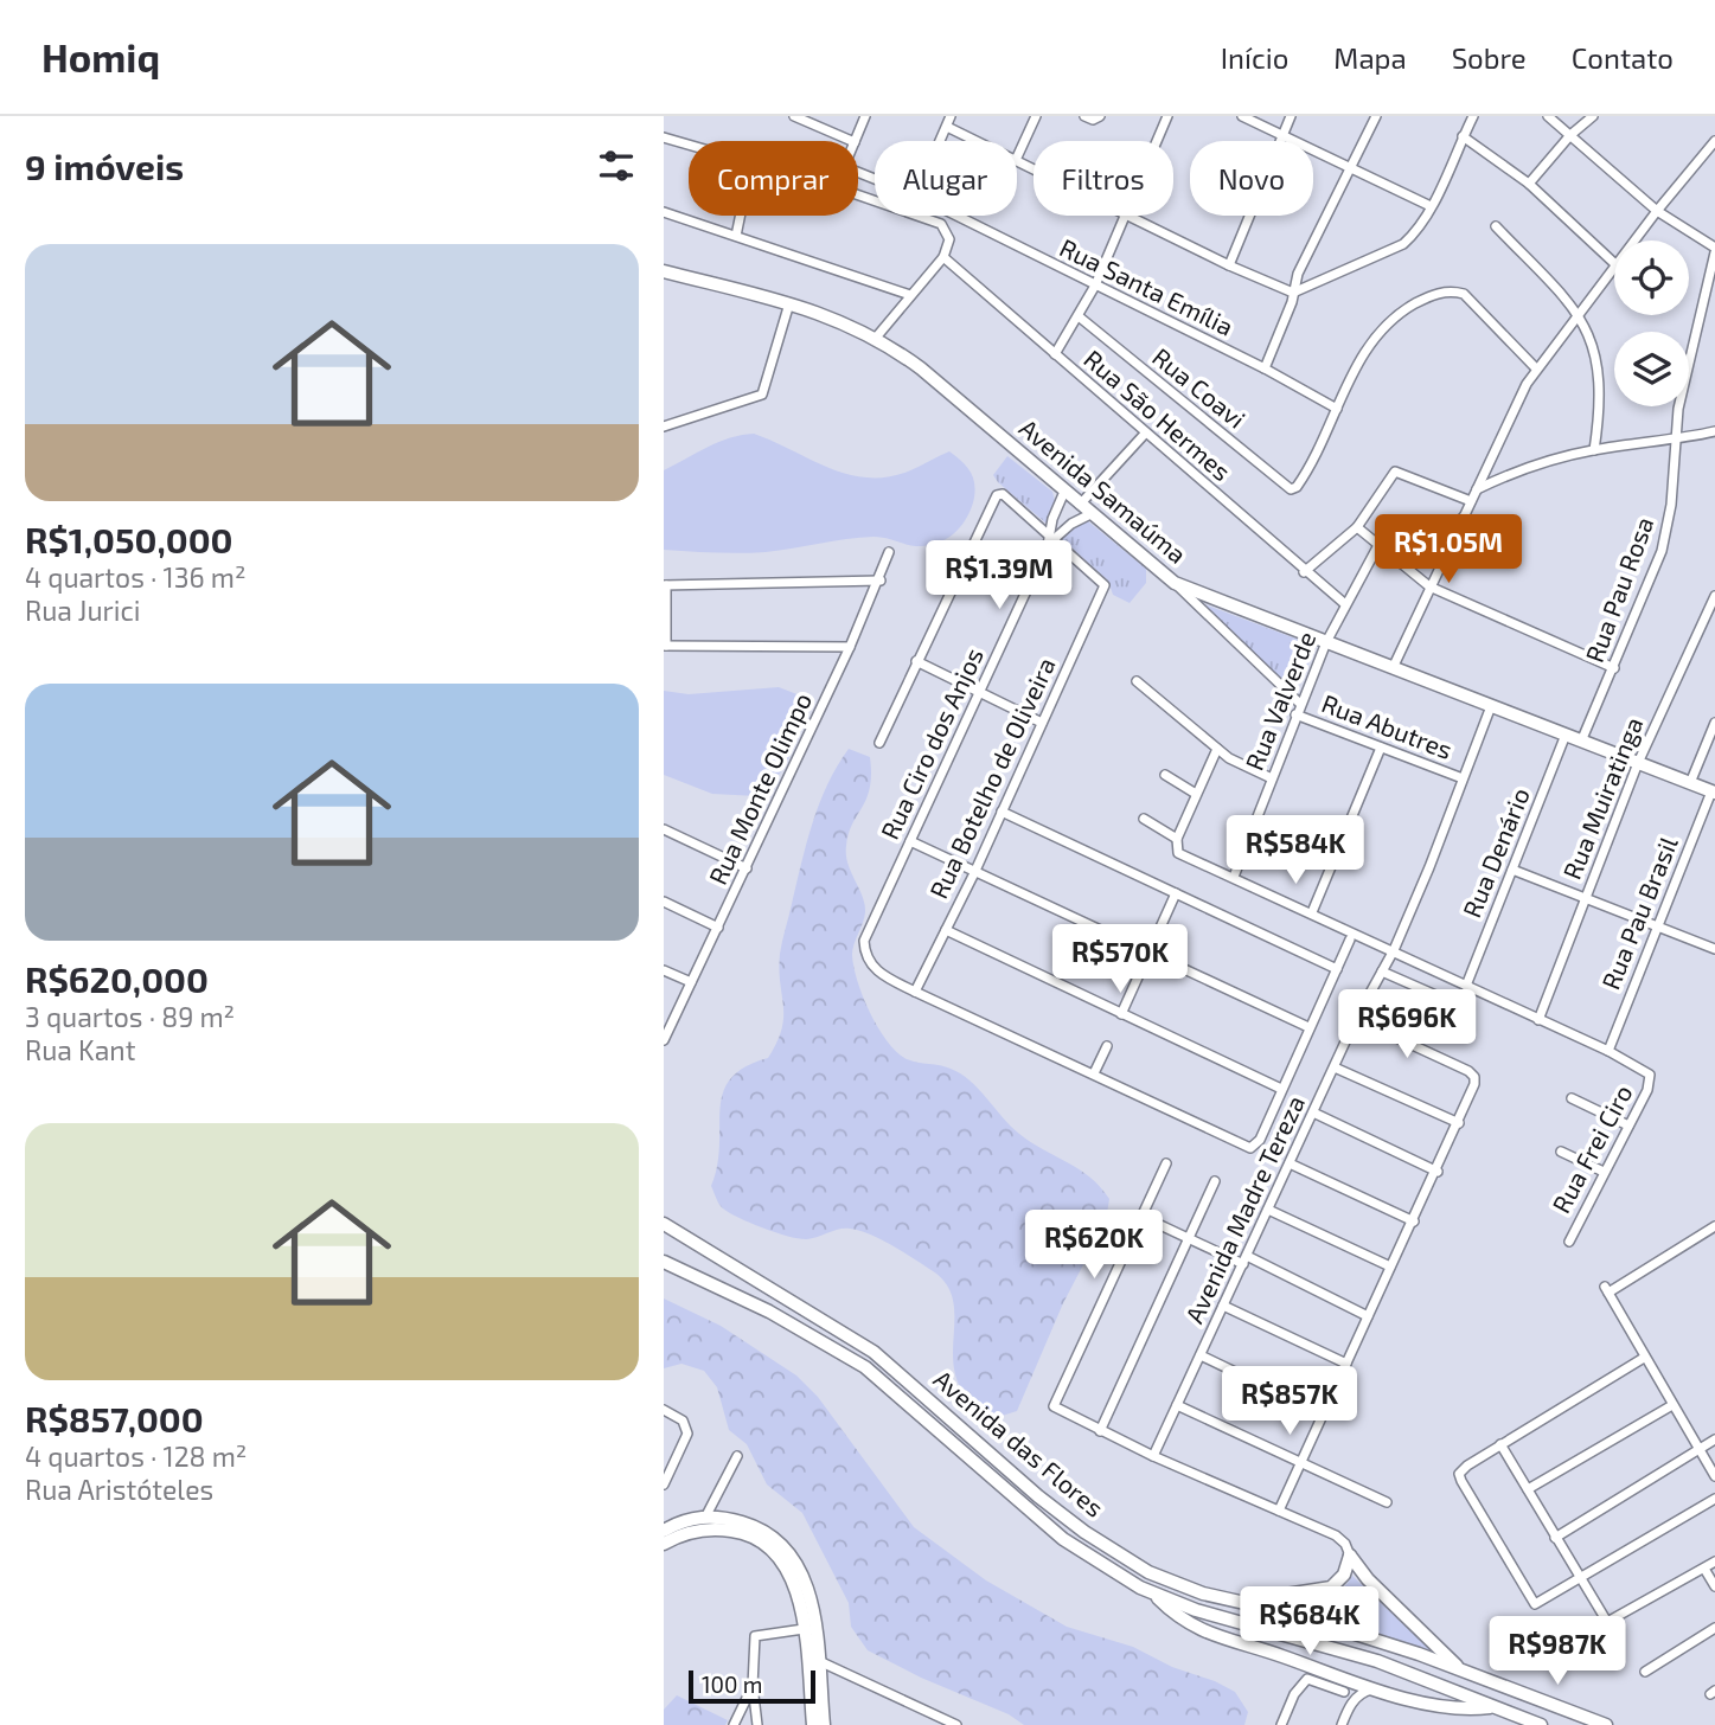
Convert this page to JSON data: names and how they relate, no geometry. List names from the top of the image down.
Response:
{
  "streets": {
    "main road": ["Avenida Samaúma", "Avenida das Flores"],
    "street": [
      "Rua Santa Emília",
      "Rua Coavi",
      "Rua São Hermes",
      "Rua Pau Rosa",
      "Rua Valverde",
      "Rua Abutres",
      "Rua Ciro dos Anjos",
      "Rua Botelho de Oliveira",
      "Rua Monte Olimpo",
      "Rua Muiratinga",
      "Rua Denário",
      "Rua Pau Brasil",
      "Rua Frei Ciro",
      "Avenida Madre Tereza"
    ]
  },
  "crossings": [
    ["Rua Santa Emília", "Rua Coavi"],
    ["Rua São Hermes", "Rua Valverde"],
    ["Avenida Samaúma", "Rua Pau Rosa"],
    ["Avenida Samaúma", "Rua Valverde"],
    ["Avenida Samaúma", "Rua Ciro dos Anjos"],
    ["Avenida Samaúma", "Rua Muiratinga"],
    ["Avenida Samaúma", "Rua Denário"],
    ["Avenida Samaúma", "Rua Pau Brasil"],
    ["Avenida Samaúma", "Avenida Madre Tereza"],
    ["Rua Valverde", "Rua Abutres"],
    ["Rua Abutres", "Avenida Madre Tereza"],
    ["Rua Ciro dos Anjos", "Rua Botelho de Oliveira"],
    ["Rua Pau Brasil", "Rua Frei Ciro"]
  ],
  "scale_bar": "100 m",
  "page": {
    "header": "Homiq",
    "nav": [
      "Início",
      "Mapa",
      "Sobre",
      "Contato"
    ],
    "heading": "9 imóveis",
    "chip": [
      "Comprar",
      "Alugar",
      "Filtros",
      "Novo"
    ],
    "list": [
      {
        "name": "R$1,050,000",
        "note": "4 quartos · 136 m² · Rua Jurici"
      },
      {
        "name": "R$620,000",
        "note": "3 quartos · 89 m² · Rua Kant"
      },
      {
        "name": "R$857,000",
        "note": "4 quartos · 128 m² · Rua Aristóteles"
      }
    ],
    "price": [
      "R$1.05M",
      "R$1.39M",
      "R$584K",
      "R$570K",
      "R$696K",
      "R$620K",
      "R$857K",
      "R$684K",
      "R$987K"
    ],
    "scale": "100 m"
  }
}
